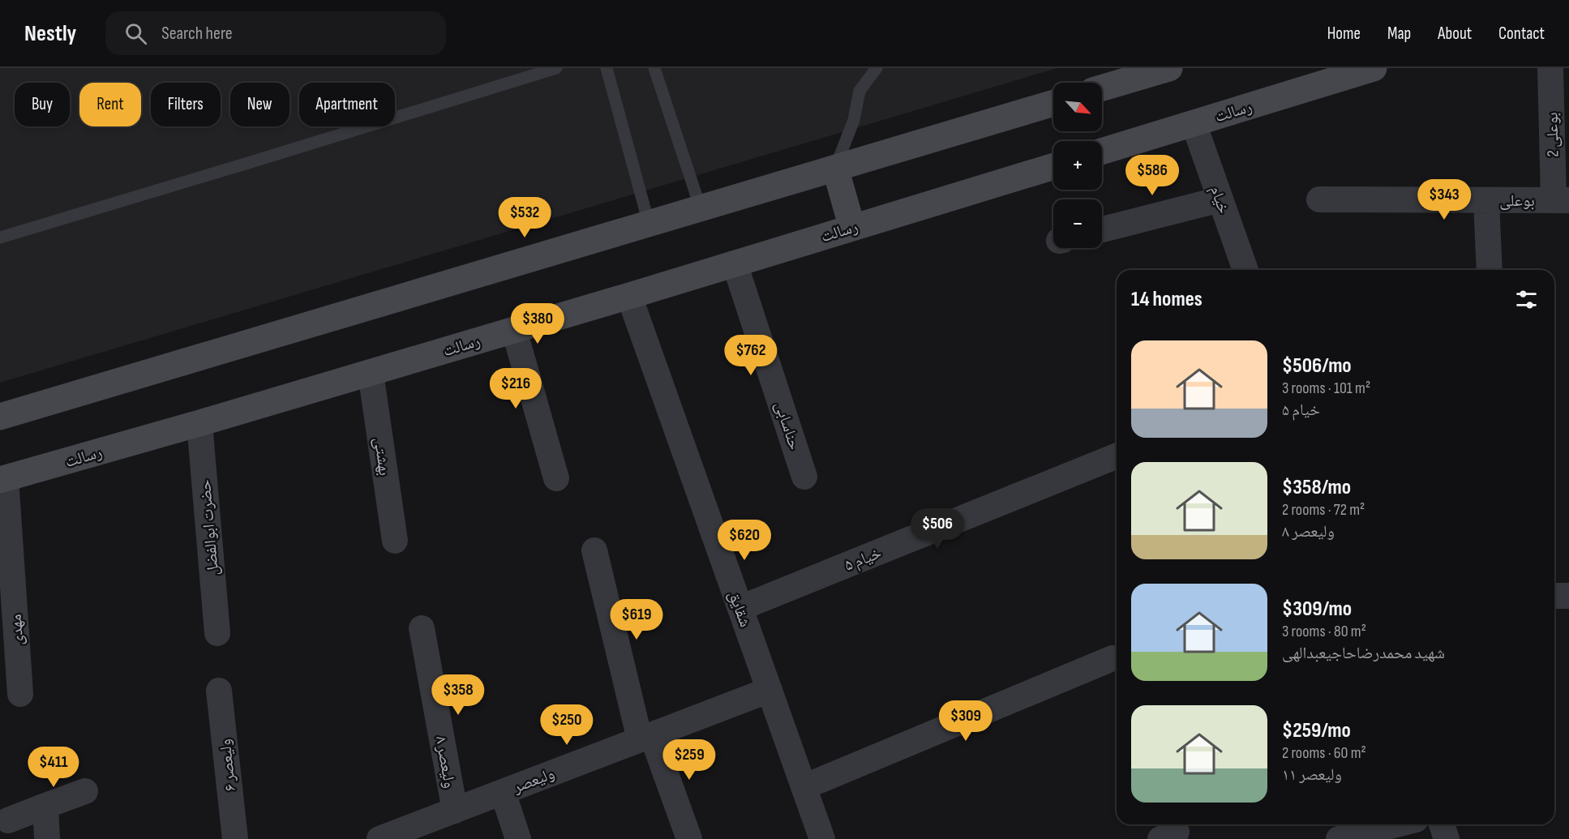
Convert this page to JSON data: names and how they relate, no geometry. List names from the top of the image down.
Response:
{
  "streets": {
    "main road": ["رسالت"],
    "street": [
      "بوعلی 2",
      "خیام",
      "بوعلی",
      "حناسابی",
      "بهشتی",
      "حضرت ابوالفضل",
      "خیام ۵",
      "شقایق",
      "مهدی",
      "ولیعصر ۸",
      "ولیعصر ۶",
      "ولیعصر"
    ]
  },
  "crossings": [
    ["رسالت", "خیام"],
    ["رسالت", "حناسابی"],
    ["رسالت", "بهشتی"],
    ["رسالت", "حضرت ابوالفضل"],
    ["رسالت", "شقایق"],
    ["رسالت", "مهدی"],
    ["بوعلی 2", "بوعلی"],
    ["خیام ۵", "شقایق"],
    ["شقایق", "ولیعصر"],
    ["ولیعصر ۸", "ولیعصر"]
  ],
  "north": "bottom right",
  "page": {
    "header": "Nestly",
    "search": "Search here",
    "nav": [
      "Home",
      "Map",
      "About",
      "Contact"
    ],
    "map_buttons": ["+", "−"],
    "chip": [
      "Buy",
      "Rent",
      "Filters",
      "New",
      "Apartment"
    ],
    "price": [
      "$586",
      "$343",
      "$532",
      "$380",
      "$762",
      "$216",
      "$506",
      "$620",
      "$619",
      "$358",
      "$309",
      "$250",
      "$259",
      "$411"
    ],
    "heading": "14 homes",
    "list": [
      {
        "name": "$506/mo",
        "note": "3 rooms · 101 m² · خیام ۵"
      },
      {
        "name": "$358/mo",
        "note": "2 rooms · 72 m² · ولیعصر ۸"
      },
      {
        "name": "$309/mo",
        "note": "3 rooms · 80 m² · شهید محمدرضاحاجیعبدالهی"
      },
      {
        "name": "$259/mo",
        "note": "2 rooms · 60 m² · ولیعصر ۱۱"
      }
    ]
  }
}
